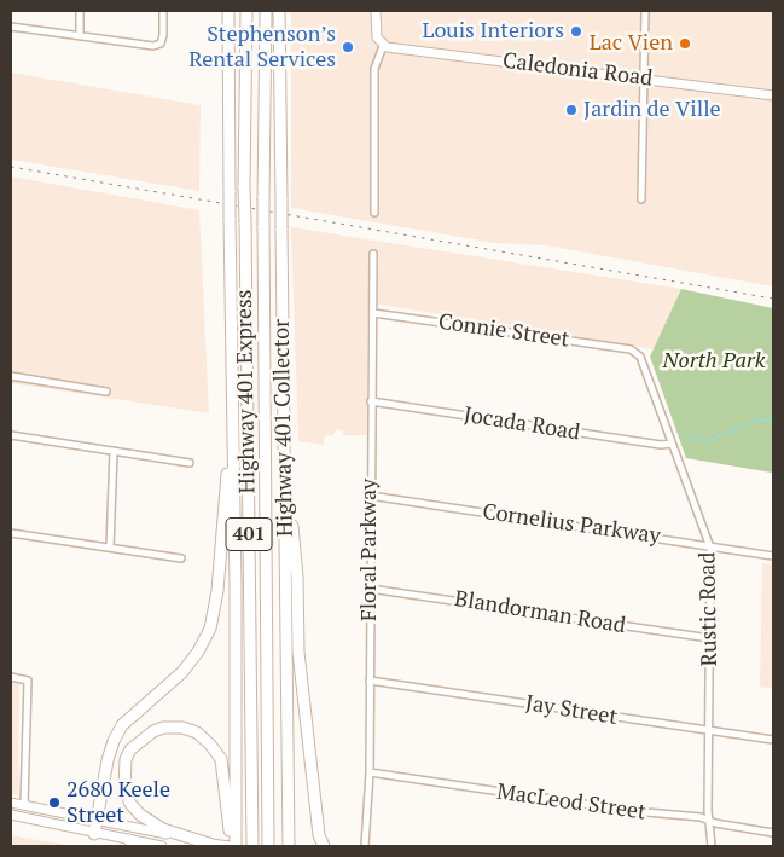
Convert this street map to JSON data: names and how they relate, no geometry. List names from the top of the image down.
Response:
{
  "streets": {
    "highway": ["Highway 401 Express", "Highway 401 Collector", "401"],
    "street": [
      "Caledonia Road",
      "Connie Street",
      "Jocada Road",
      "Cornelius Parkway",
      "Floral Parkway",
      "Rustic Road",
      "Blandorman Road",
      "Jay Street",
      "MacLeod Street"
    ]
  },
  "crossings": [
    ["Connie Street", "Floral Parkway"],
    ["Connie Street", "Rustic Road"],
    ["Jocada Road", "Floral Parkway"],
    ["Jocada Road", "Rustic Road"],
    ["Cornelius Parkway", "Floral Parkway"],
    ["Cornelius Parkway", "Rustic Road"],
    ["Floral Parkway", "Blandorman Road"],
    ["Floral Parkway", "Jay Street"],
    ["Floral Parkway", "MacLeod Street"],
    ["Rustic Road", "Blandorman Road"],
    ["Rustic Road", "Jay Street"],
    ["Rustic Road", "MacLeod Street"]
  ],
  "parks": ["North Park"],
  "places": [
    "Louis Interiors",
    "Lac Vien",
    "Stephenson’s Rental Services",
    "Jardin de Ville",
    "2680 Keele Street"
  ]
}
